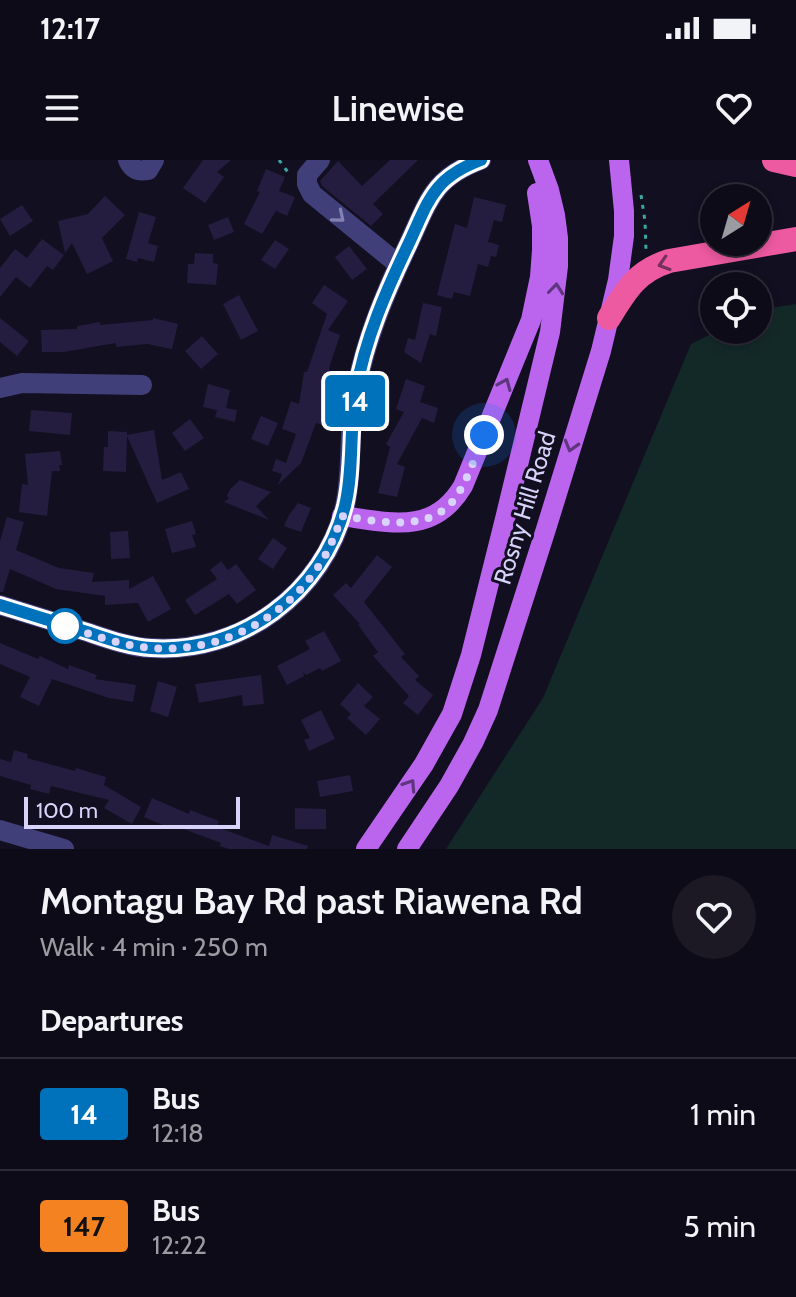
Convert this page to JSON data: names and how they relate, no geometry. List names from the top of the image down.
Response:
{
  "streets": {
    "main road": ["Rosny Hill Road"]
  },
  "lines": ["bus line 14"],
  "scale_bar": "100 m",
  "north": "top right",
  "page": {
    "status": "12:17",
    "header": "Linewise",
    "on_map": "14",
    "scale": "100 m",
    "heading": [
      ["Montagu Bay Rd past Riawena Rd", "Walk · 4 min · 250 m"],
      "Departures"
    ],
    "list": [
      {
        "mark": "14",
        "name": "Bus",
        "note": "12:18",
        "value": "1 min"
      },
      {
        "mark": "147",
        "name": "Bus",
        "note": "12:22",
        "value": "5 min"
      }
    ]
  }
}
